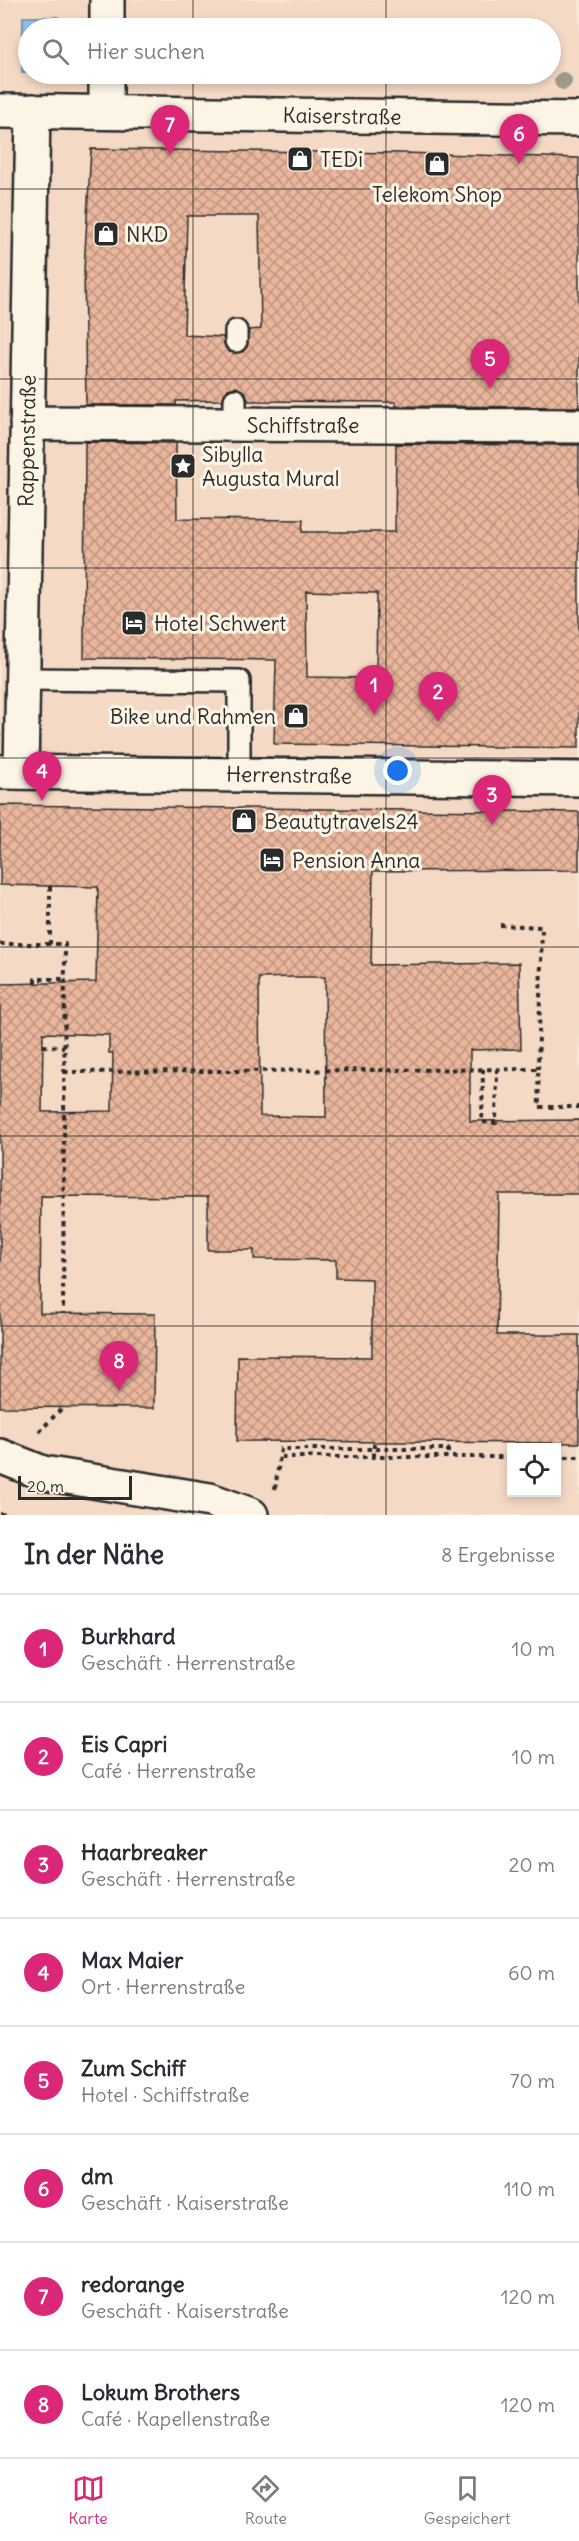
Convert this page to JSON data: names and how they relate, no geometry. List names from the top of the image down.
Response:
{
  "streets": {
    "street": [
      "Kaiserstraße",
      "Schiffstraße",
      "Rappenstraße",
      "Herrenstraße"
    ]
  },
  "crossings": [
    ["Kaiserstraße", "Rappenstraße"],
    ["Schiffstraße", "Rappenstraße"],
    ["Rappenstraße", "Herrenstraße"]
  ],
  "places": {
    "shop": [
      "TEDi",
      "Telekom Shop",
      "NKD",
      "Bike und Rahmen",
      "Beautytravels24"
    ],
    "place": ["Sibylla Augusta Mural"],
    "hotel": ["Hotel Schwert", "Pension Anna"]
  },
  "scale_bar": "20 m",
  "page": {
    "search": "Hier suchen",
    "pins": [
      "7",
      "6",
      "5",
      "1",
      "2",
      "4",
      "3",
      "8"
    ],
    "scale": "20 m",
    "heading": ["In der Nähe", "8 Ergebnisse"],
    "list": [
      {
        "mark": "1",
        "name": "Burkhard",
        "note": "Geschäft · Herrenstraße",
        "value": "10 m"
      },
      {
        "mark": "2",
        "name": "Eis Capri",
        "note": "Café · Herrenstraße",
        "value": "10 m"
      },
      {
        "mark": "3",
        "name": "Haarbreaker",
        "note": "Geschäft · Herrenstraße",
        "value": "20 m"
      },
      {
        "mark": "4",
        "name": "Max Maier",
        "note": "Ort · Herrenstraße",
        "value": "60 m"
      },
      {
        "mark": "5",
        "name": "Zum Schiff",
        "note": "Hotel · Schiffstraße",
        "value": "70 m"
      },
      {
        "mark": "6",
        "name": "dm",
        "note": "Geschäft · Kaiserstraße",
        "value": "110 m"
      },
      {
        "mark": "7",
        "name": "redorange",
        "note": "Geschäft · Kaiserstraße",
        "value": "120 m"
      },
      {
        "mark": "8",
        "name": "Lokum Brothers",
        "note": "Café · Kapellenstraße",
        "value": "120 m"
      }
    ],
    "nav": ["Karte", "Route", "Gespeichert"]
  }
}
